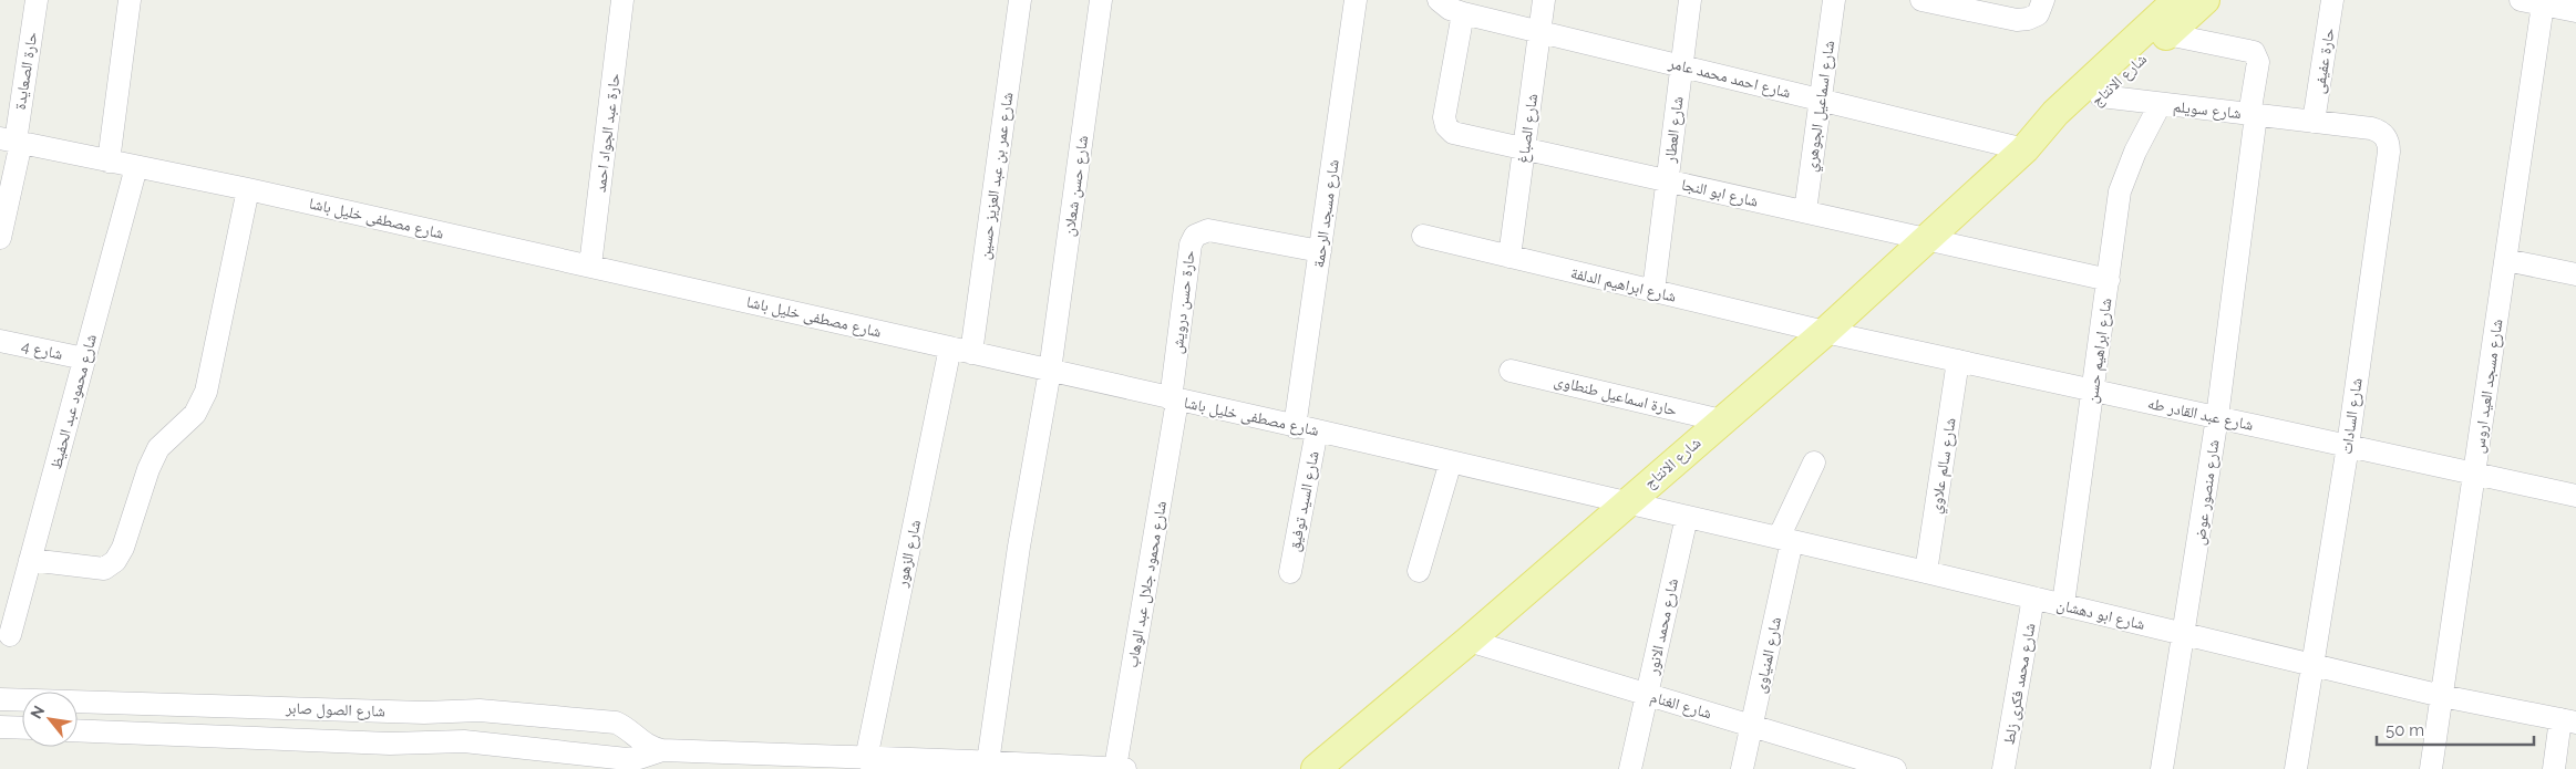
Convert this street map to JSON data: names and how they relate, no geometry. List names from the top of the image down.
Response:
{
  "streets": {
    "main road": ["شارع الانتاج"],
    "street": [
      "حارة عفيفى",
      "حارة الصعايدة",
      "شارع احمد محمد عامر",
      "شارع اسماعيل الجوهري",
      "شارع سويلم",
      "شارع الصباغ",
      "شارع العطار",
      "حارة عبد الجواد احمد",
      "شارع عمر بن عبد العزيز حسين",
      "شارع حسن شعلان",
      "شارع ابو النجا",
      "شارع مسجد الرحمة",
      "شارع مصطفى خليل باشا",
      "شارع ابراهيم الدلفة",
      "حارة حسن درويش",
      "شارع 4",
      "شارع ابراهيم حسن",
      "شارع مسجد العيد اروس",
      "حارة اسماعيل طنطاوى",
      "شارع محمود عبد الحفيظ",
      "شارع عبد القادر طه",
      "شارع السادات",
      "شارع سالم علاوي",
      "شارع منصور عوض",
      "شارع السيد توفيق",
      "شارع الزهور",
      "شارع محمود جلال عبد الوهاب",
      "شارع ابو دهشان",
      "شارع محمد الانور",
      "شارع المنياوى",
      "شارع محمد فكرى زلط",
      "شارع الغنام",
      "شارع الصول صابر"
    ]
  },
  "crossings": [
    ["حارة عفيفى", "شارع سويلم"],
    ["حارة عفيفى", "شارع السادات"],
    ["حارة الصعايدة", "شارع مصطفى خليل باشا"],
    ["شارع احمد محمد عامر", "شارع الانتاج"],
    ["شارع احمد محمد عامر", "شارع اسماعيل الجوهري"],
    ["شارع احمد محمد عامر", "شارع الصباغ"],
    ["شارع احمد محمد عامر", "شارع العطار"],
    ["شارع احمد محمد عامر", "شارع ابو النجا"],
    ["شارع الانتاج", "شارع سويلم"],
    ["شارع الانتاج", "شارع ابو النجا"],
    ["شارع الانتاج", "شارع مصطفى خليل باشا"],
    ["شارع الانتاج", "شارع ابراهيم الدلفة"],
    ["شارع الانتاج", "حارة اسماعيل طنطاوى"],
    ["شارع الانتاج", "شارع عبد القادر طه"],
    ["شارع الانتاج", "شارع منصور عوض"],
    ["شارع الانتاج", "شارع ابو دهشان"],
    ["شارع الانتاج", "شارع الغنام"],
    ["شارع اسماعيل الجوهري", "شارع ابو النجا"],
    ["شارع سويلم", "شارع ابراهيم حسن"],
    ["شارع سويلم", "شارع السادات"],
    ["شارع سويلم", "شارع منصور عوض"],
    ["شارع الصباغ", "شارع ابو النجا"],
    ["شارع الصباغ", "شارع ابراهيم الدلفة"],
    ["شارع العطار", "شارع ابو النجا"],
    ["شارع العطار", "شارع ابراهيم الدلفة"],
    ["حارة عبد الجواد احمد", "شارع مصطفى خليل باشا"],
    ["شارع عمر بن عبد العزيز حسين", "شارع مصطفى خليل باشا"],
    ["شارع عمر بن عبد العزيز حسين", "شارع الزهور"],
    ["شارع حسن شعلان", "شارع مصطفى خليل باشا"],
    ["شارع حسن شعلان", "شارع الصول صابر"],
    ["شارع ابو النجا", "شارع ابراهيم حسن"],
    ["شارع مسجد الرحمة", "شارع مصطفى خليل باشا"],
    ["شارع مسجد الرحمة", "حارة حسن درويش"],
    ["شارع مصطفى خليل باشا", "حارة حسن درويش"],
    ["شارع مصطفى خليل باشا", "شارع محمود عبد الحفيظ"],
    ["شارع مصطفى خليل باشا", "شارع السيد توفيق"],
    ["شارع مصطفى خليل باشا", "شارع الزهور"],
    ["شارع مصطفى خليل باشا", "شارع محمود جلال عبد الوهاب"],
    ["شارع مصطفى خليل باشا", "شارع ابو دهشان"],
    ["شارع ابراهيم الدلفة", "شارع عبد القادر طه"],
    ["حارة حسن درويش", "شارع محمود جلال عبد الوهاب"],
    ["شارع 4", "شارع محمود عبد الحفيظ"],
    ["شارع ابراهيم حسن", "شارع عبد القادر طه"],
    ["شارع ابراهيم حسن", "شارع ابو دهشان"],
    ["شارع مسجد العيد اروس", "شارع عبد القادر طه"],
    ["شارع مسجد العيد اروس", "شارع ابو دهشان"],
    ["شارع عبد القادر طه", "شارع السادات"],
    ["شارع عبد القادر طه", "شارع سالم علاوي"],
    ["شارع عبد القادر طه", "شارع منصور عوض"],
    ["شارع السادات", "شارع ابو دهشان"],
    ["شارع سالم علاوي", "شارع ابو دهشان"],
    ["شارع منصور عوض", "شارع ابو دهشان"],
    ["شارع الزهور", "شارع الصول صابر"],
    ["شارع محمود جلال عبد الوهاب", "شارع الصول صابر"],
    ["شارع ابو دهشان", "شارع محمد الانور"],
    ["شارع ابو دهشان", "شارع المنياوى"],
    ["شارع ابو دهشان", "شارع محمد فكرى زلط"],
    ["شارع محمد الانور", "شارع الغنام"],
    ["شارع المنياوى", "شارع الغنام"]
  ],
  "scale_bar": "50 m",
  "north": "top left"
}
